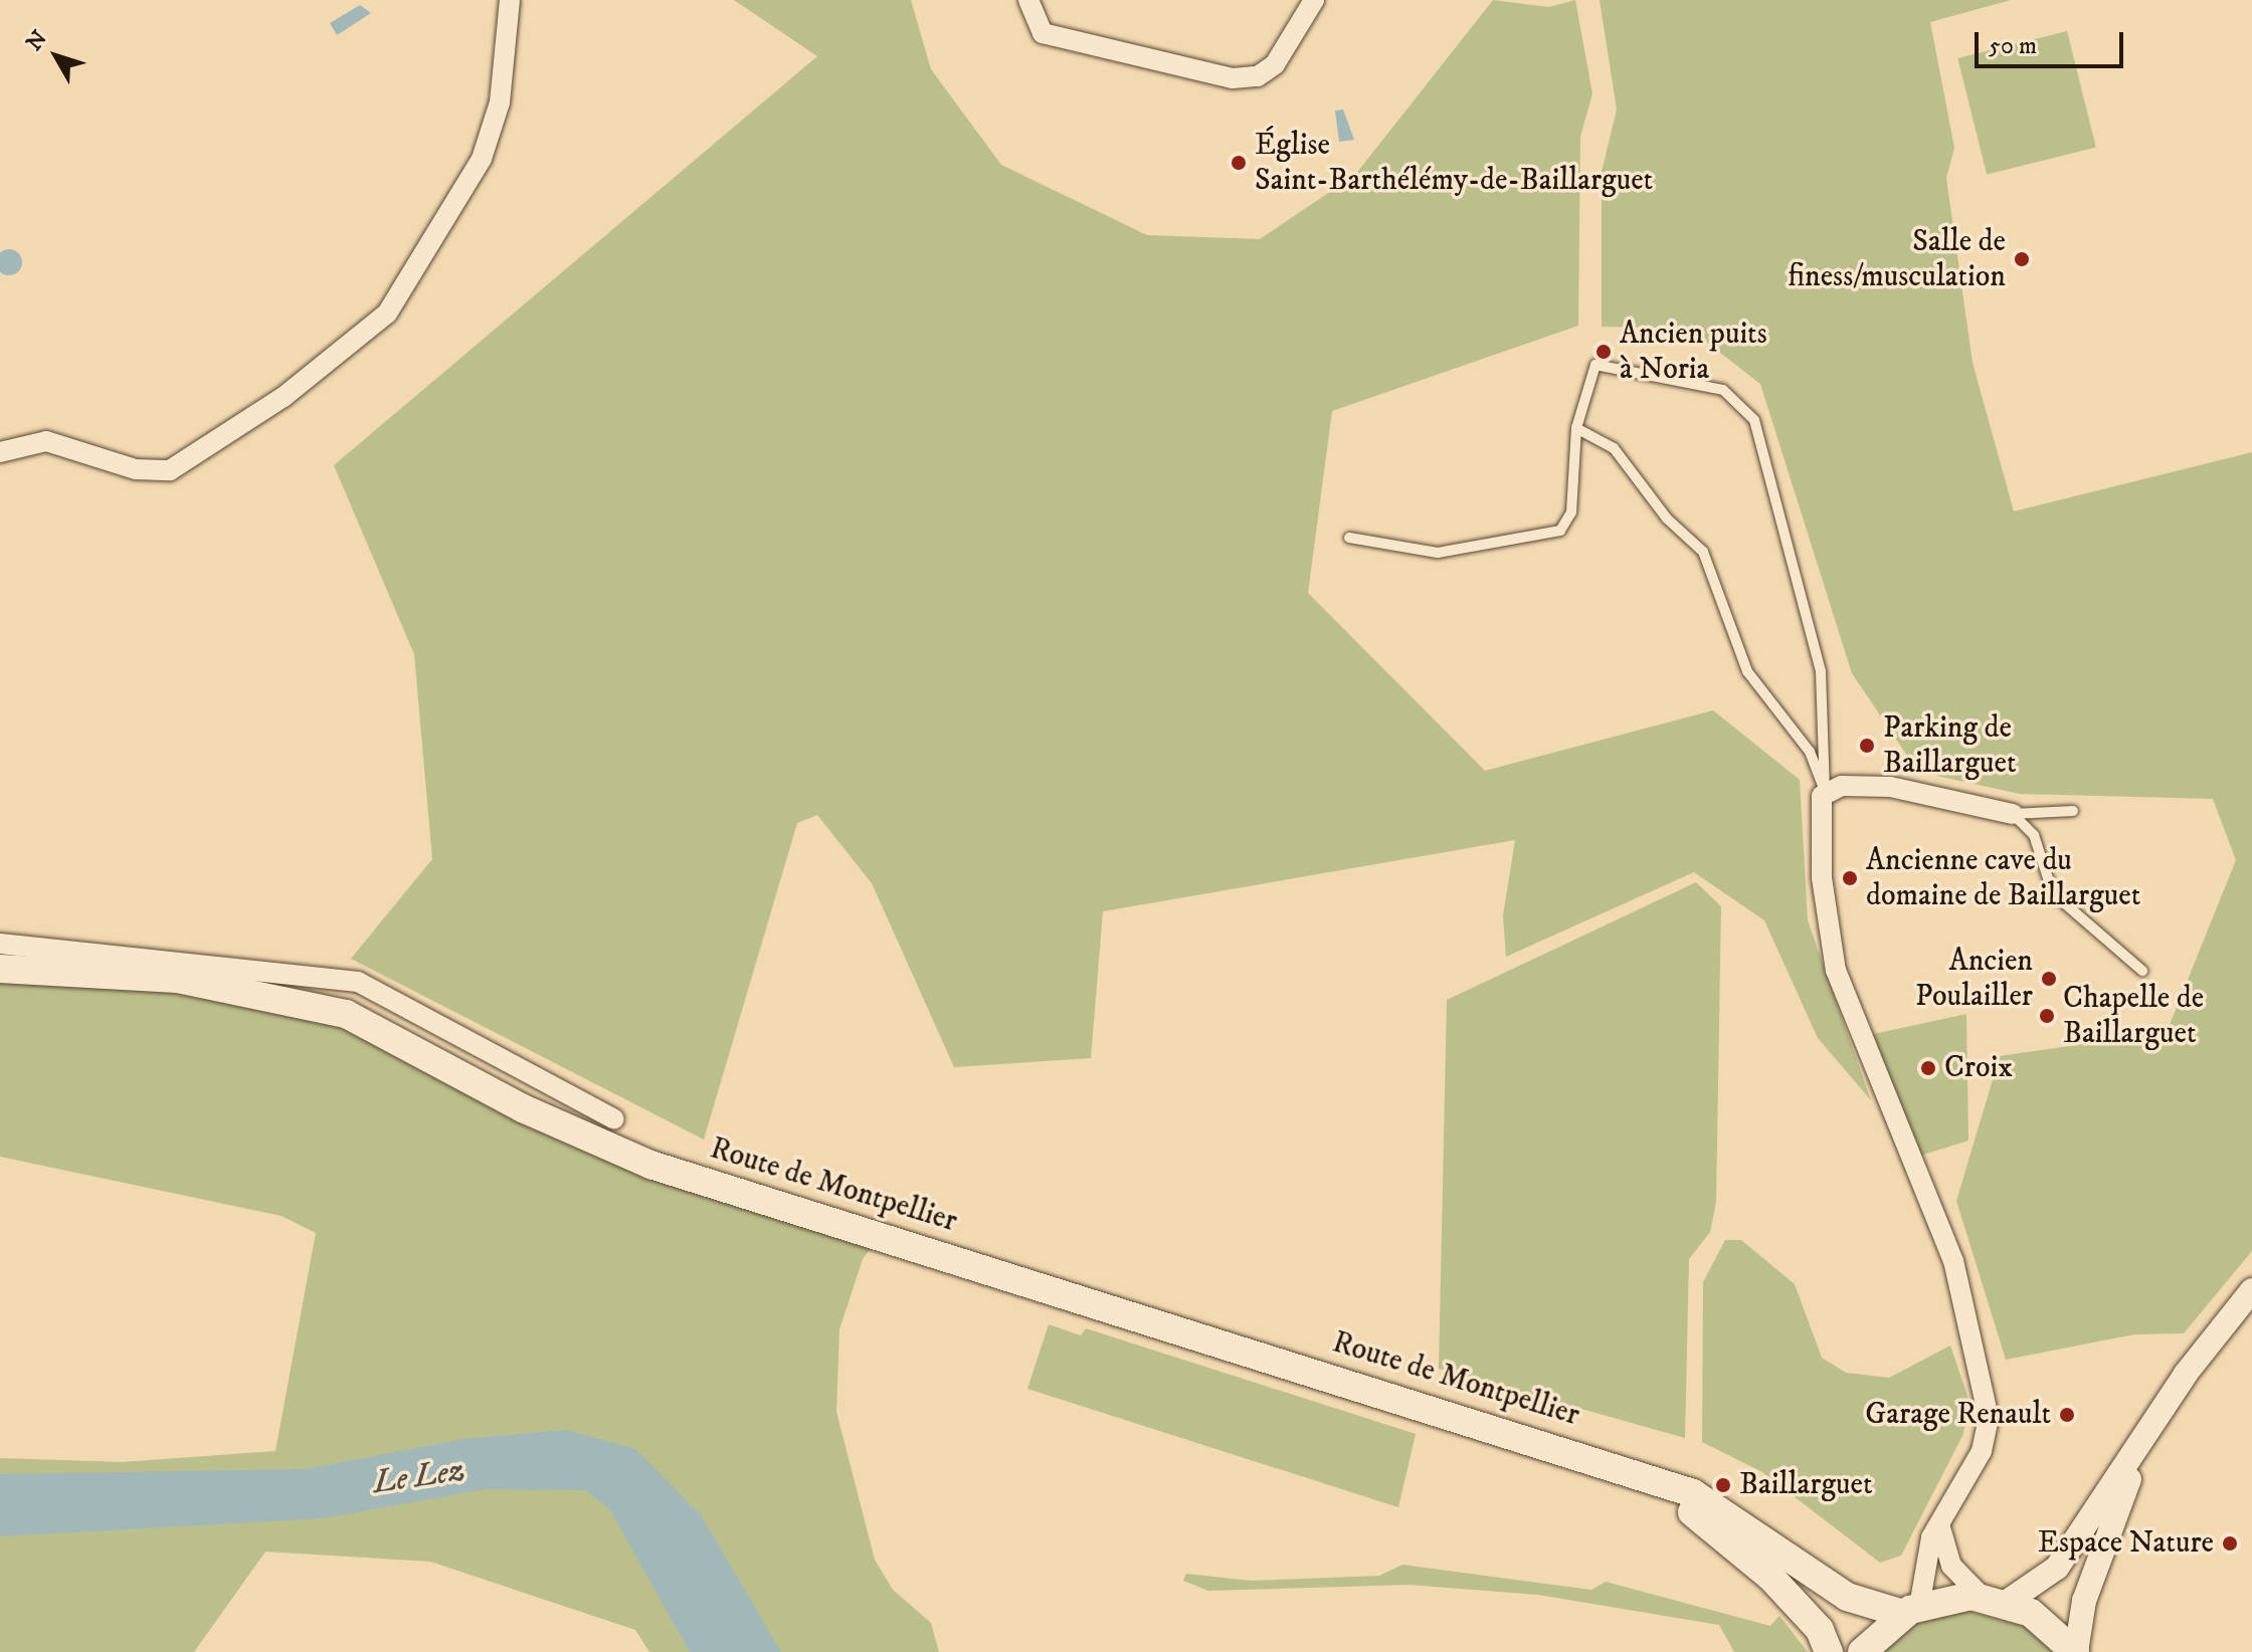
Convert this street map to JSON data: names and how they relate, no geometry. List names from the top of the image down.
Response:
{
  "streets": {
    "main road": ["Route de Montpellier"]
  },
  "water": ["Le Lez"],
  "places": [
    "Église Saint-Barthélémy-de-Baillarguet",
    "Salle de finess/musculation",
    "Ancien puits à Noria",
    "Parking de Baillarguet",
    "Ancienne cave du domaine de Baillarguet",
    "Ancien Poulailler",
    "Chapelle de Baillarguet",
    "Croix",
    "Garage Renault",
    "Baillarguet",
    "Espace Nature"
  ],
  "scale_bar": "50 m",
  "north": "top left"
}
